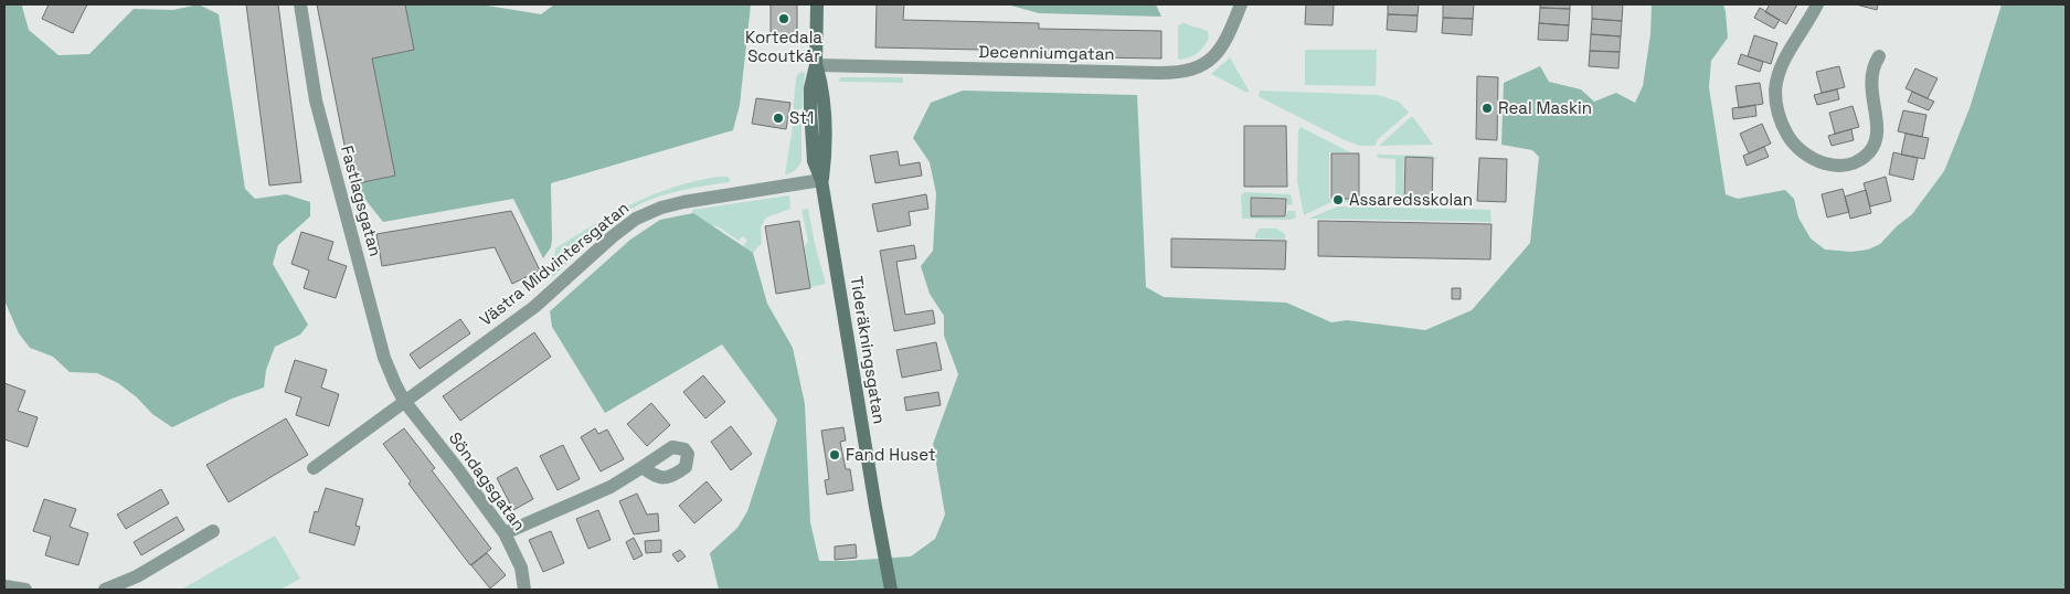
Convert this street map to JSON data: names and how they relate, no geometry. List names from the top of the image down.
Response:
{
  "streets": {
    "street": [
      "Decenniumgatan",
      "Fastlagsgatan",
      "Västra Midvintersgatan",
      "Tideräkningsgatan",
      "Söndagsgatan"
    ]
  },
  "crossings": [
    ["Decenniumgatan", "Tideräkningsgatan"],
    ["Fastlagsgatan", "Västra Midvintersgatan"],
    ["Fastlagsgatan", "Söndagsgatan"],
    ["Västra Midvintersgatan", "Tideräkningsgatan"],
    ["Västra Midvintersgatan", "Söndagsgatan"]
  ],
  "places": [
    "Kortedala Scoutkår",
    "Real Maskin",
    "St1",
    "Assaredsskolan",
    "Fand Huset"
  ]
}
